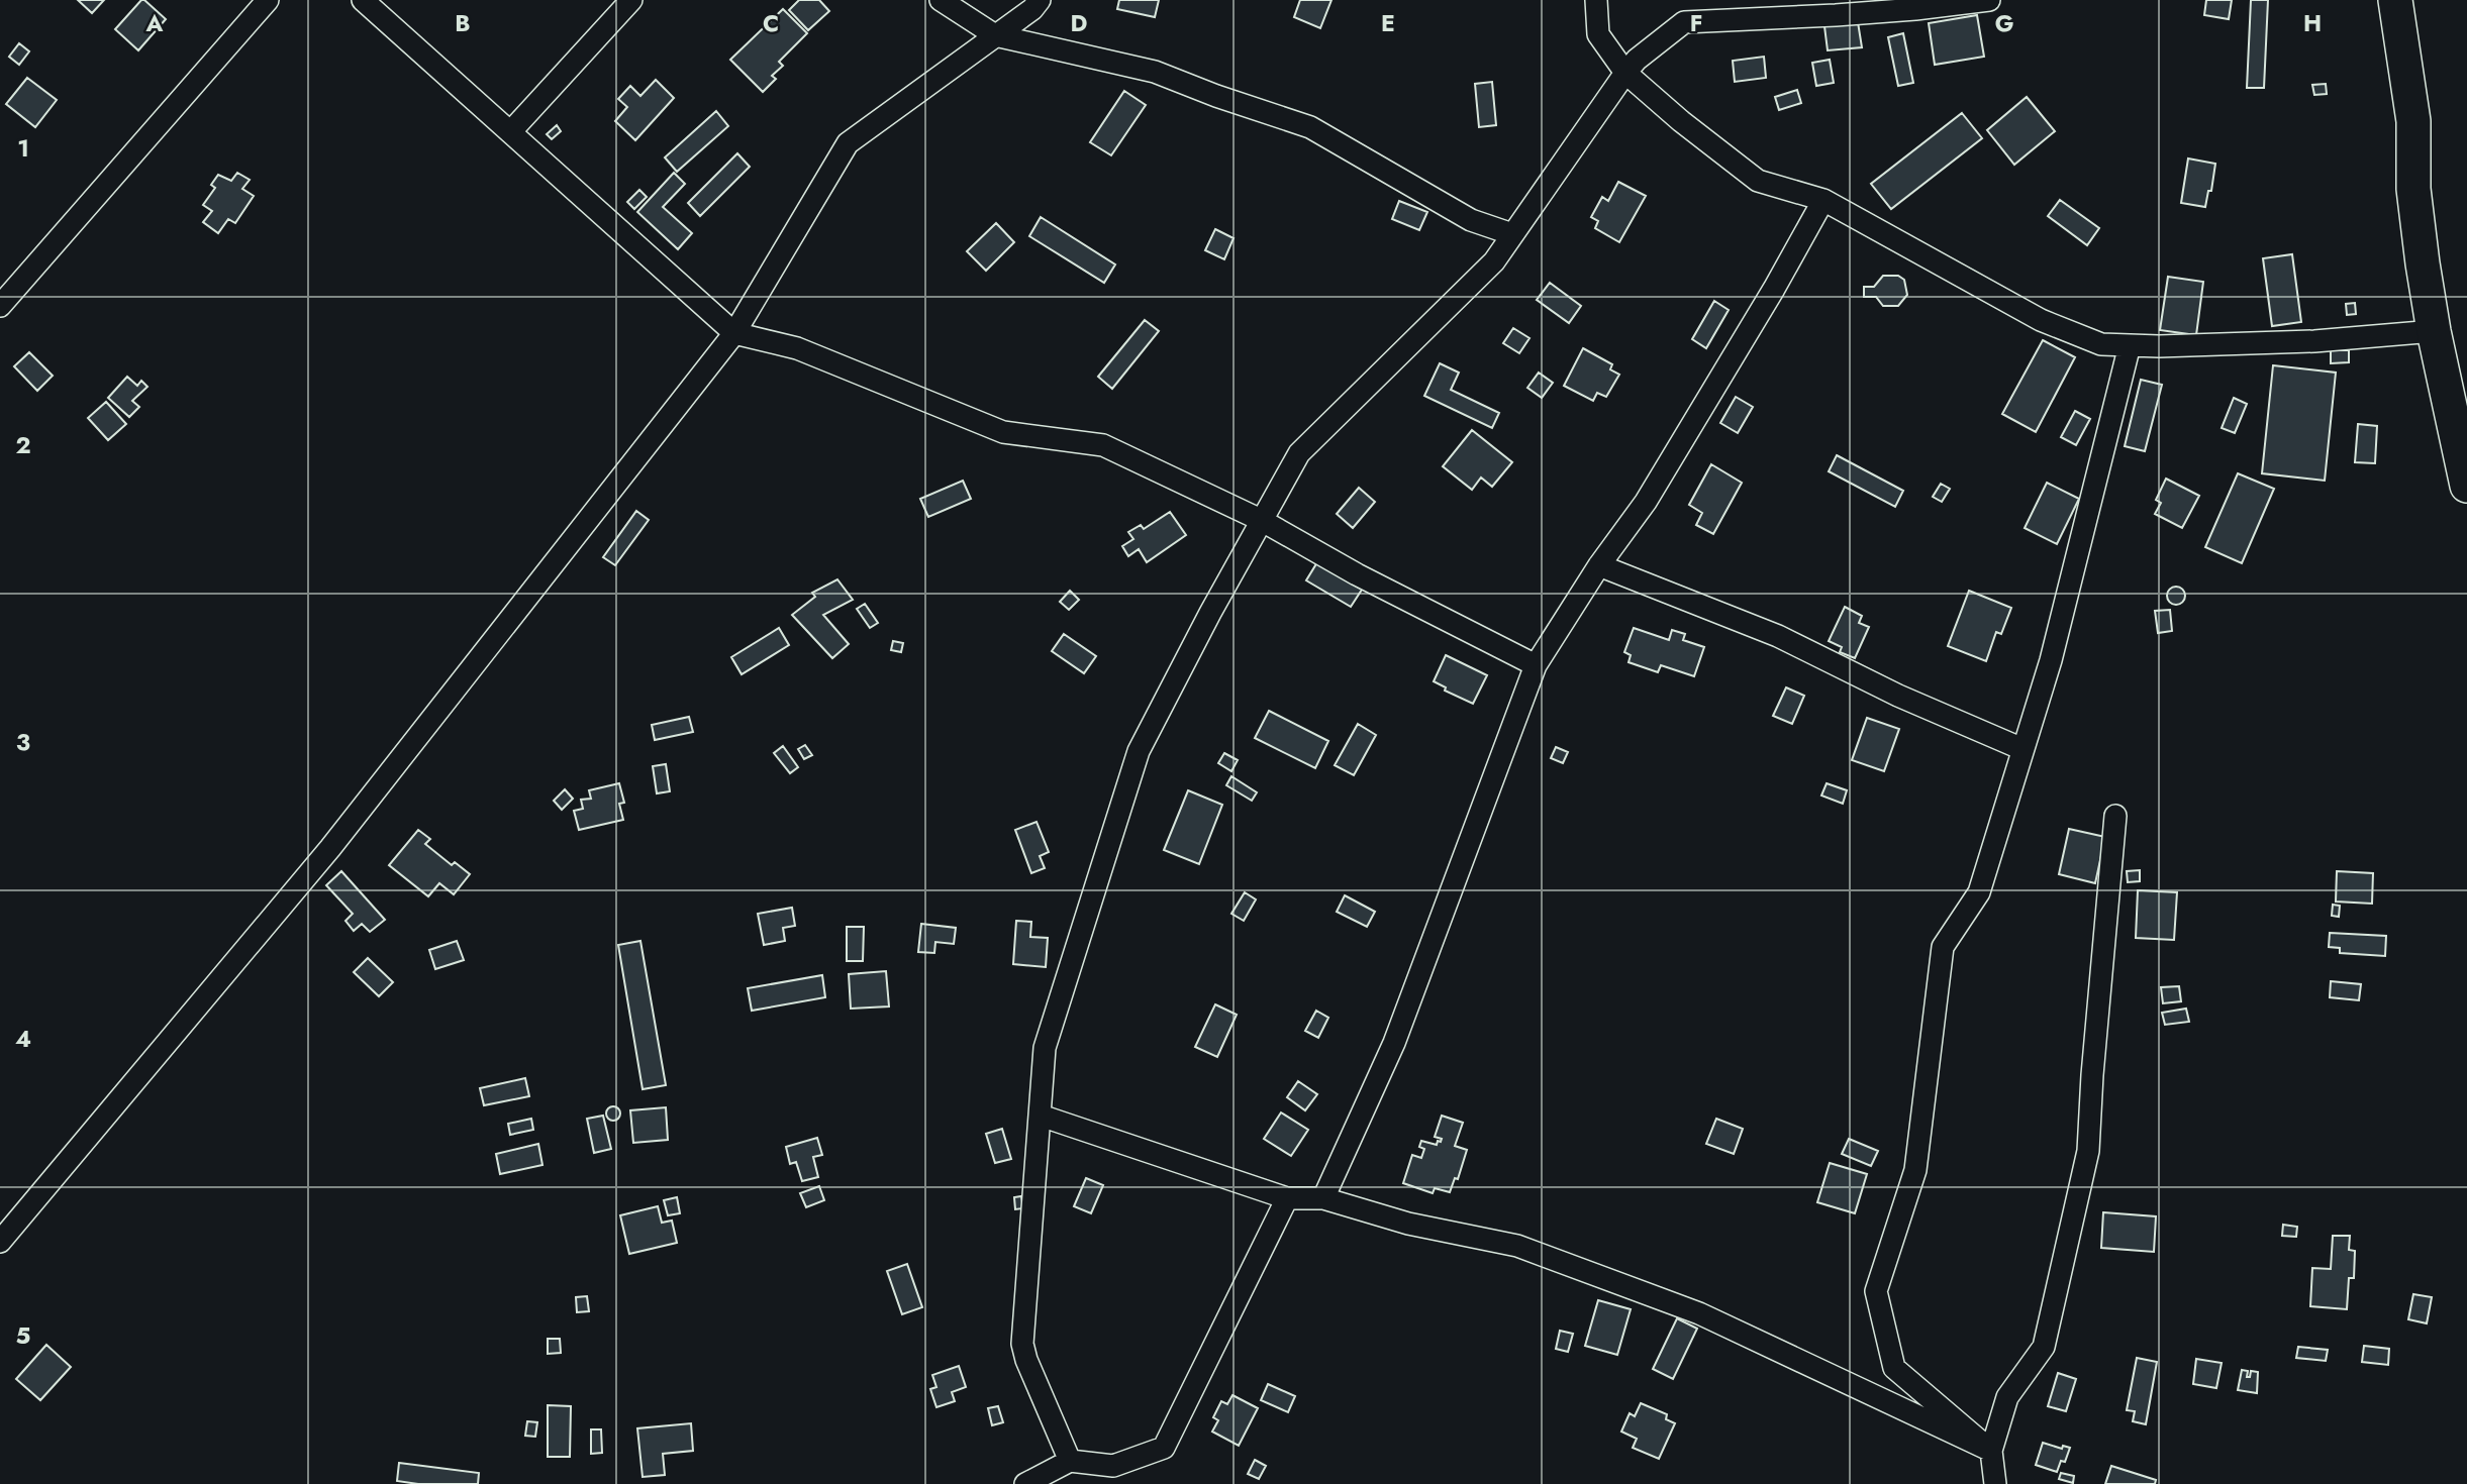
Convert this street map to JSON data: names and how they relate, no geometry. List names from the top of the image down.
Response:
{
  "grid": {
    "columns": [
      "A",
      "B",
      "C",
      "D",
      "E",
      "F",
      "G",
      "H"
    ],
    "rows": [
      "1",
      "2",
      "3",
      "4",
      "5"
    ]
  }
}
